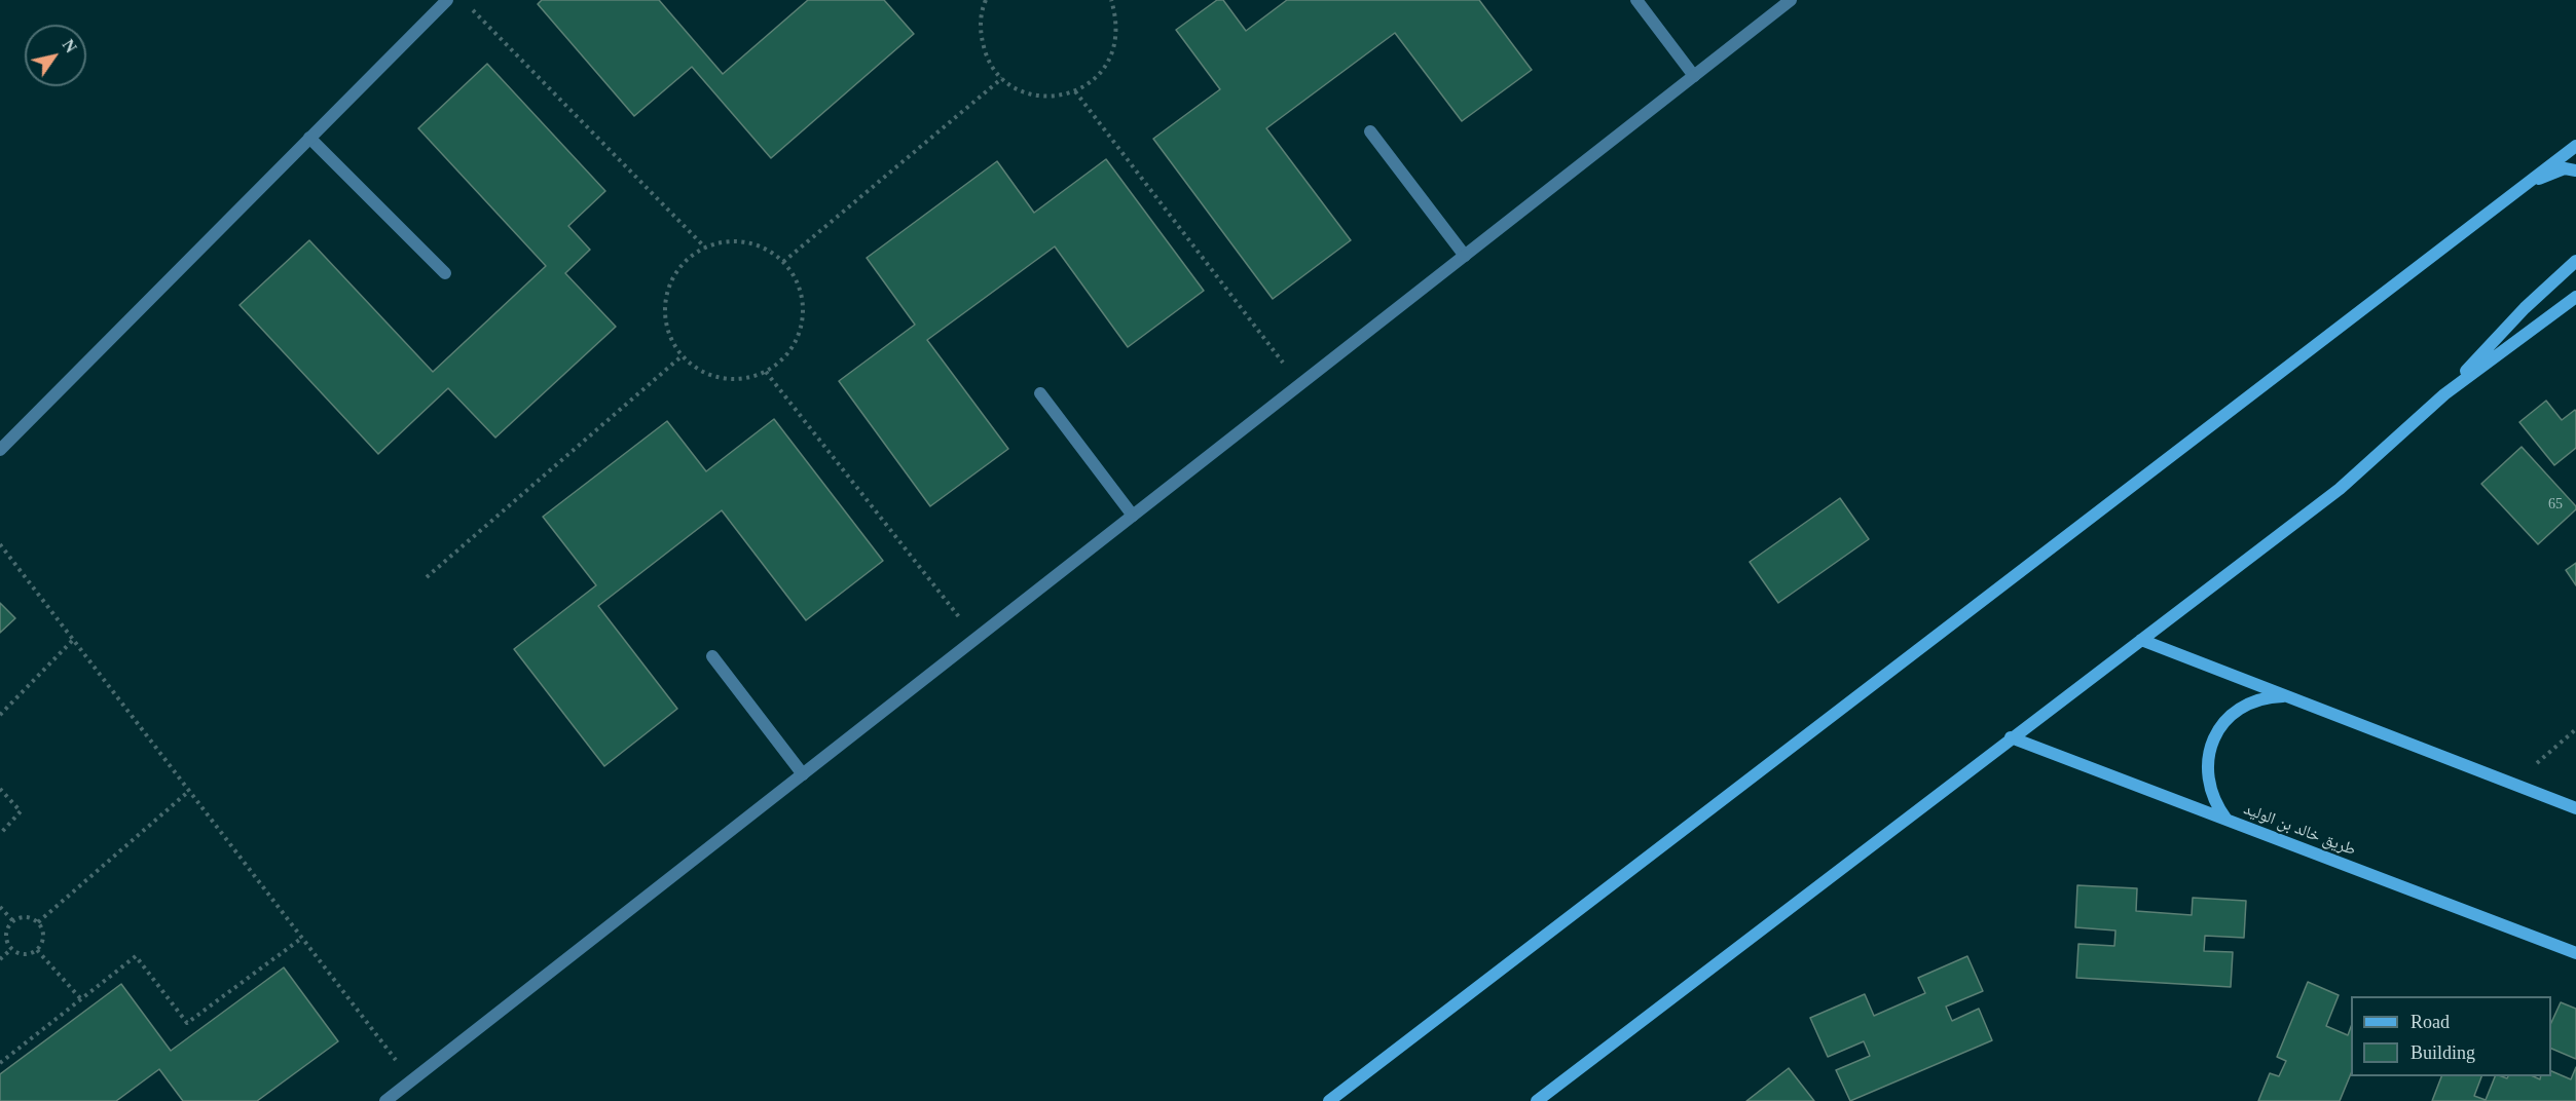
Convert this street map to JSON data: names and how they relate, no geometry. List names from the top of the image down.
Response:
{
  "streets": {
    "street": ["طريق خالد بن الوليد"]
  },
  "house_numbers": ["65"],
  "legend": ["Road", "Building"],
  "north": "top right"
}
